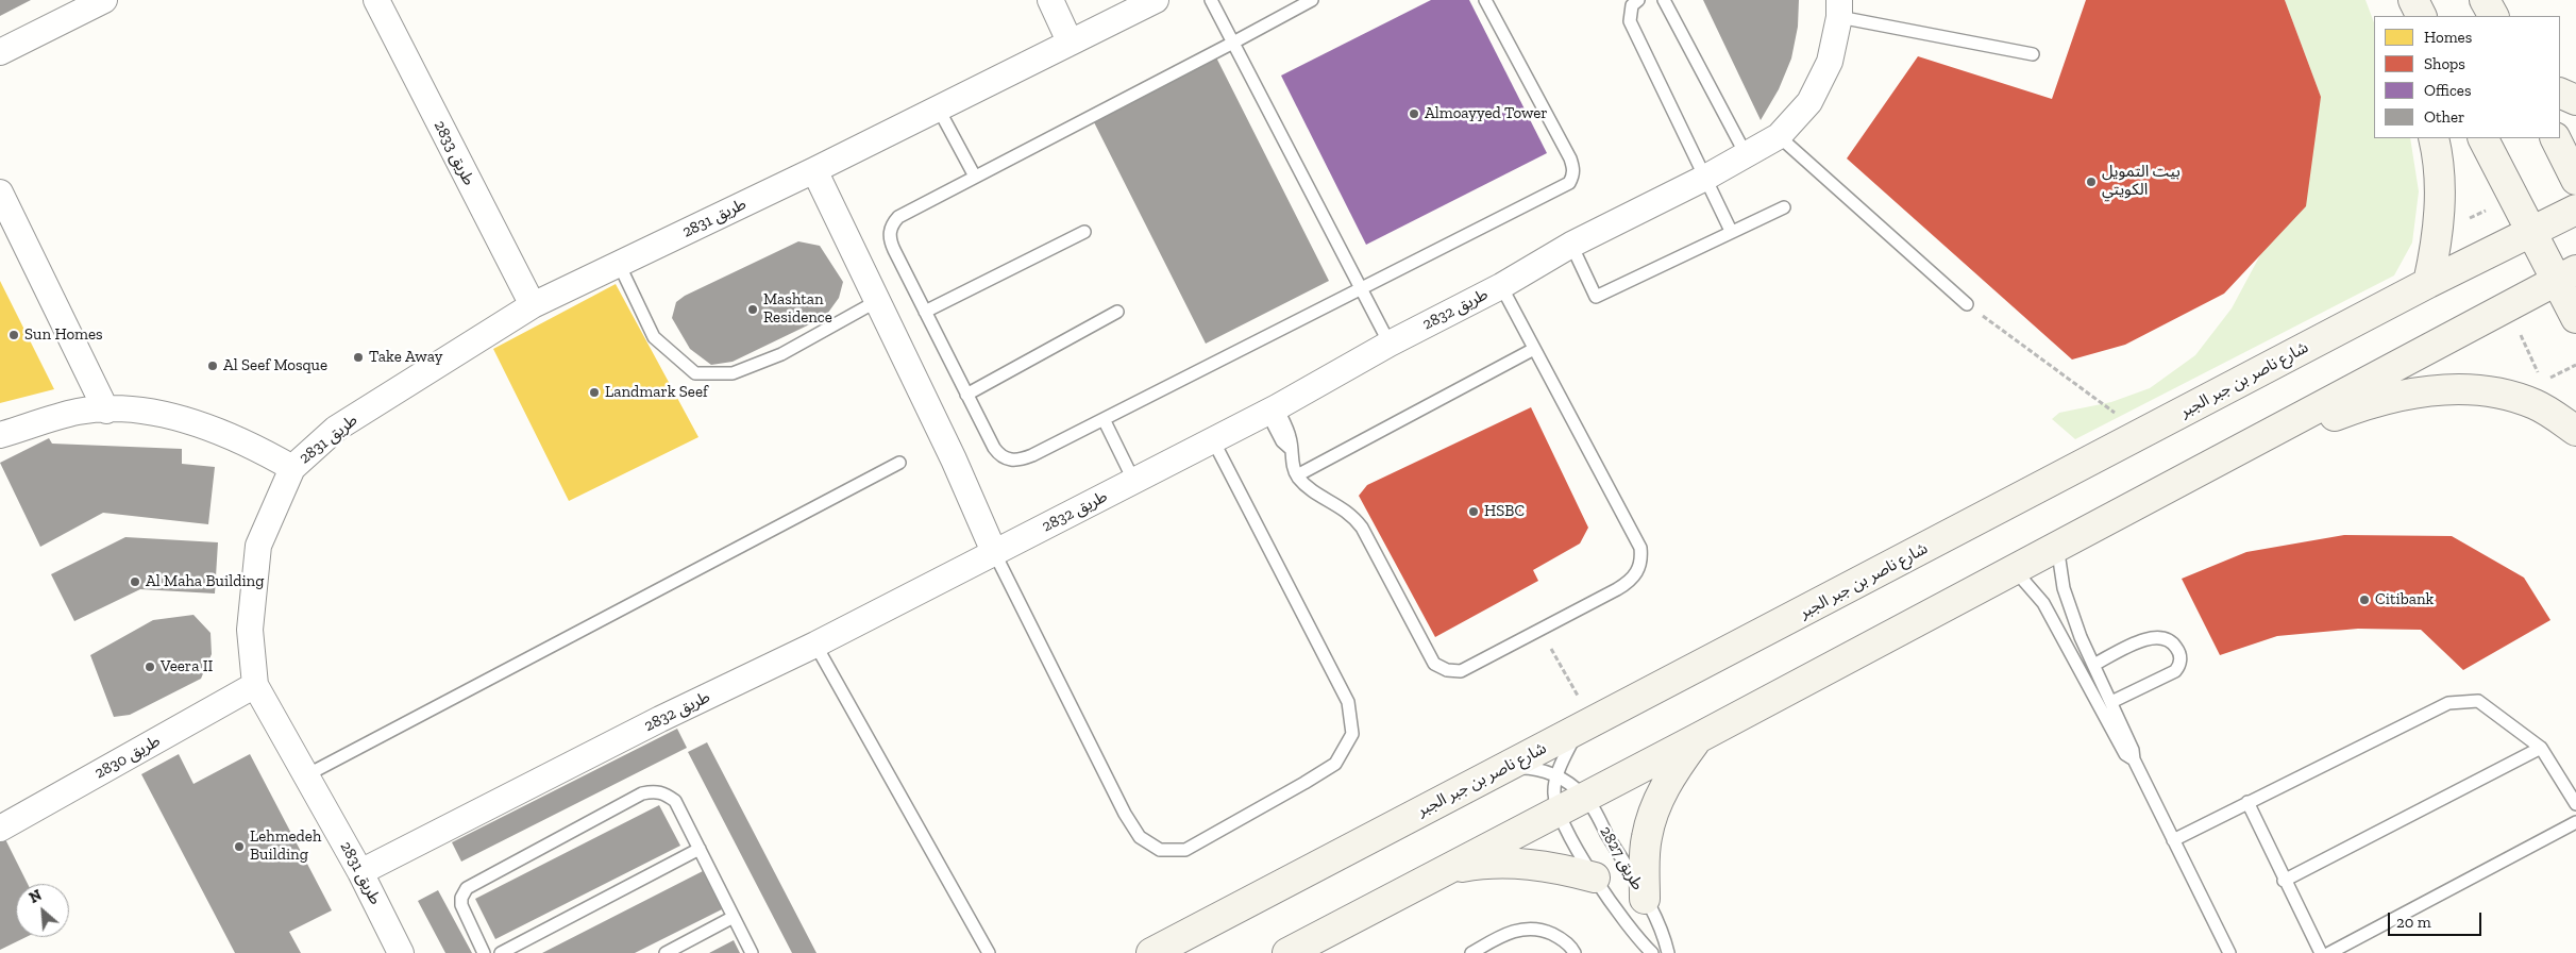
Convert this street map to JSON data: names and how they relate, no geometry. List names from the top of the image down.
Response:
{
  "streets": {
    "main road": ["شارع ناصر بن جبر الجبر"],
    "street": [
      "طريق 2833",
      "طريق 2831",
      "طريق 2832",
      "طريق 2830"
    ],
    "lane": ["طريق 2827"]
  },
  "crossings": [
    ["طريق 2833", "طريق 2831"],
    ["طريق 2831", "طريق 2832"],
    ["طريق 2831", "طريق 2830"],
    ["شارع ناصر بن جبر الجبر", "طريق 2827"]
  ],
  "places": [
    "Almoayyed Tower",
    "بيت التمويل الكويتي",
    "Mashtan Residence",
    "Sun Homes",
    "Take Away",
    "Al Seef Mosque",
    "Landmark Seef",
    "HSBC",
    "Al Maha Building",
    "Citibank",
    "Veera II",
    "Lehmedeh Building"
  ],
  "legend": [
    "Homes",
    "Shops",
    "Offices",
    "Other"
  ],
  "scale_bar": "20 m",
  "north": "top left"
}
